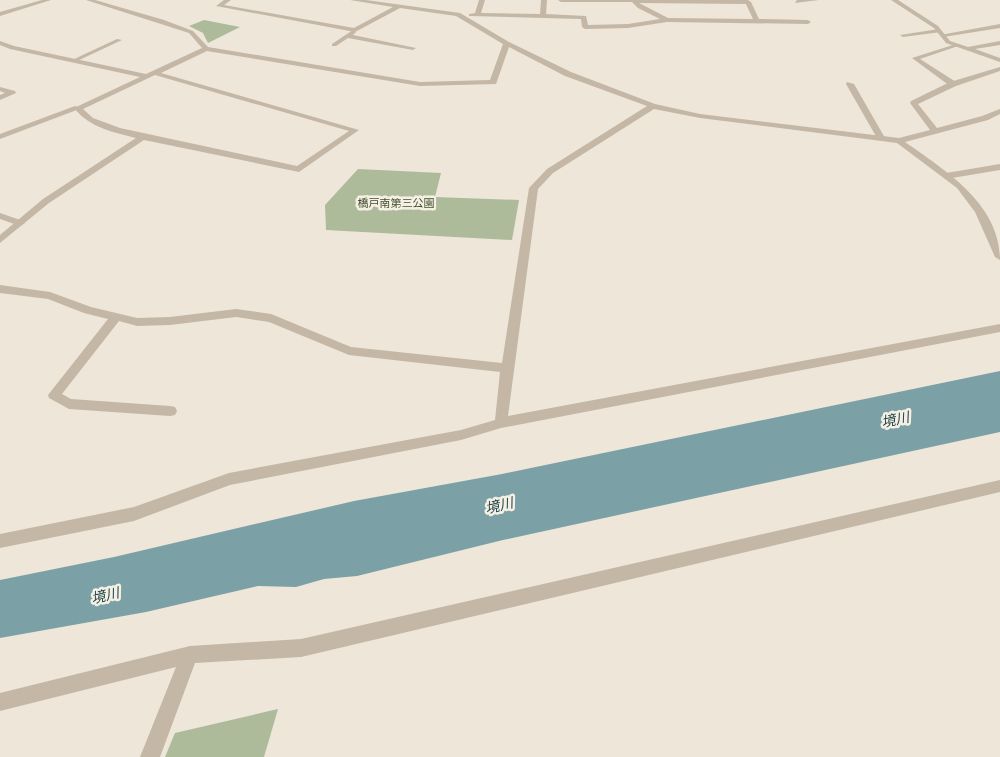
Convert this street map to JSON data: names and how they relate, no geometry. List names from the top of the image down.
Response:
{
  "water": ["境川"],
  "parks": ["橋戸南第三公園"]
}
